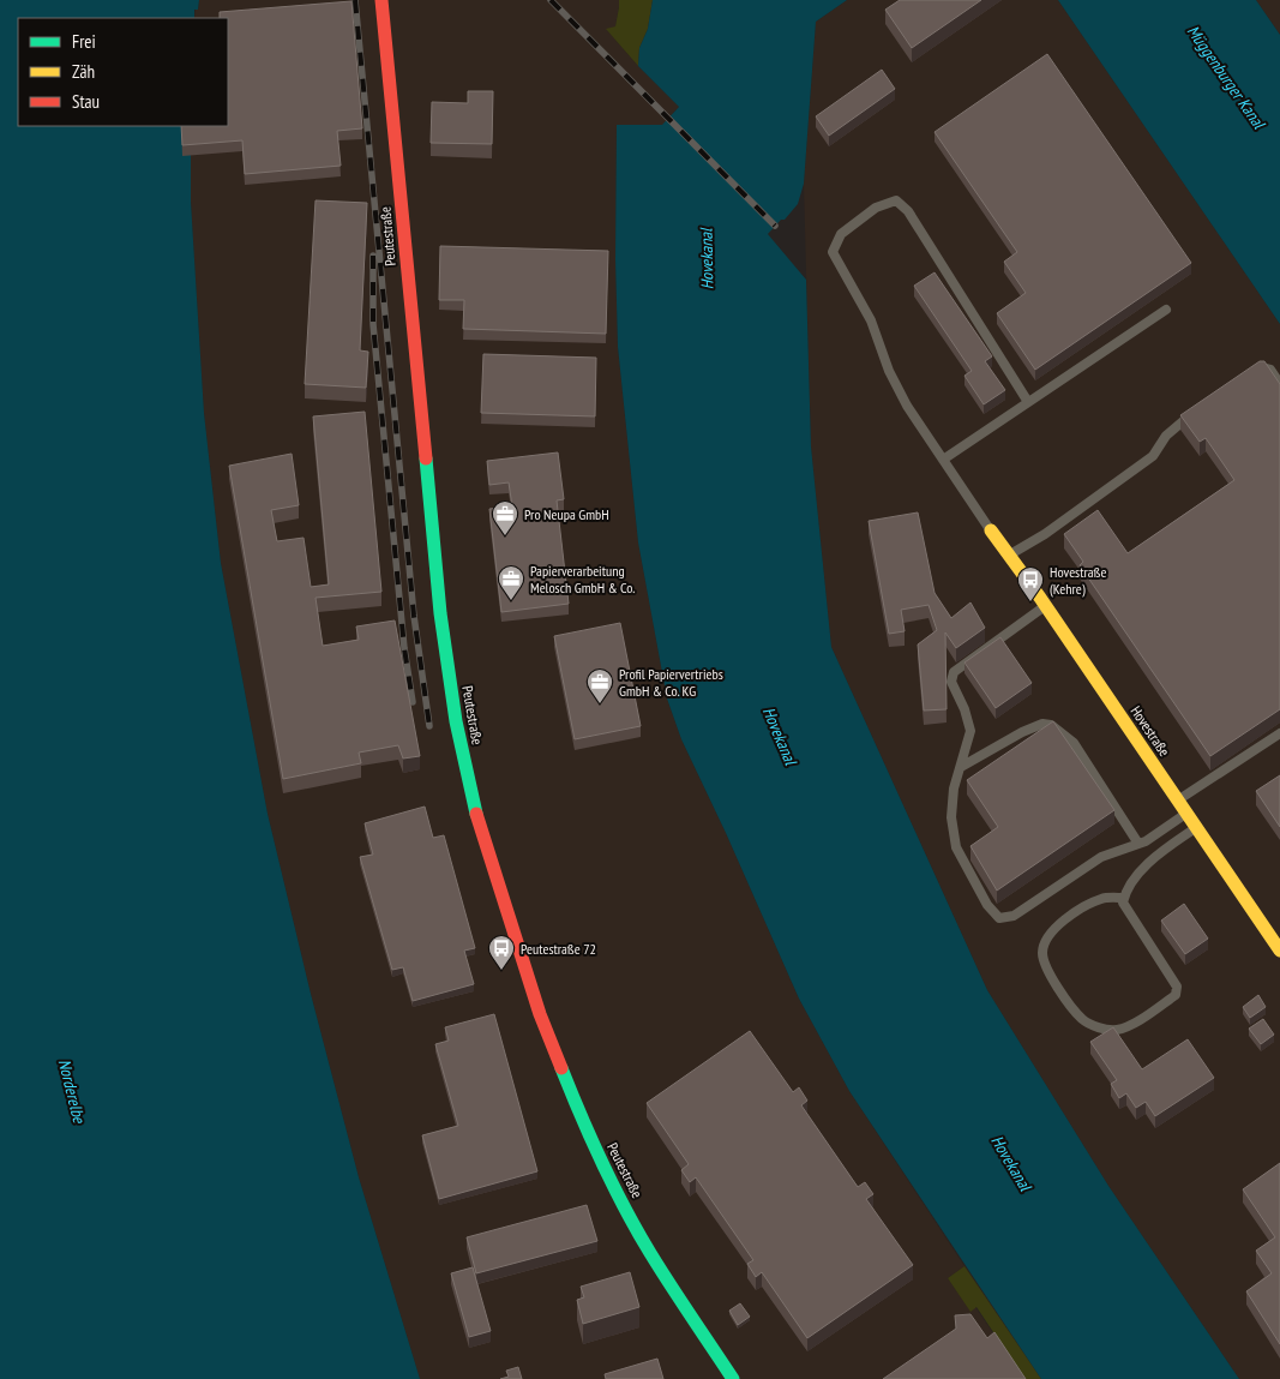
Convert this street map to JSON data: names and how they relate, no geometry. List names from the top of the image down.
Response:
{
  "streets": {
    "street": ["Peutestraße", "Hovestraße"]
  },
  "water": ["Müggenburger Kanal", "Hovekanal", "Norderelbe"],
  "places": {
    "office": ["Pro Neupa GmbH", "Papierverarbeitung Melosch GmbH & Co.", "Profil Papiervertriebs GmbH & Co. KG"],
    "bus stop": ["Hovestraße (Kehre)", "Peutestraße 72"]
  },
  "legend": ["Frei", "Zäh", "Stau"]
}
